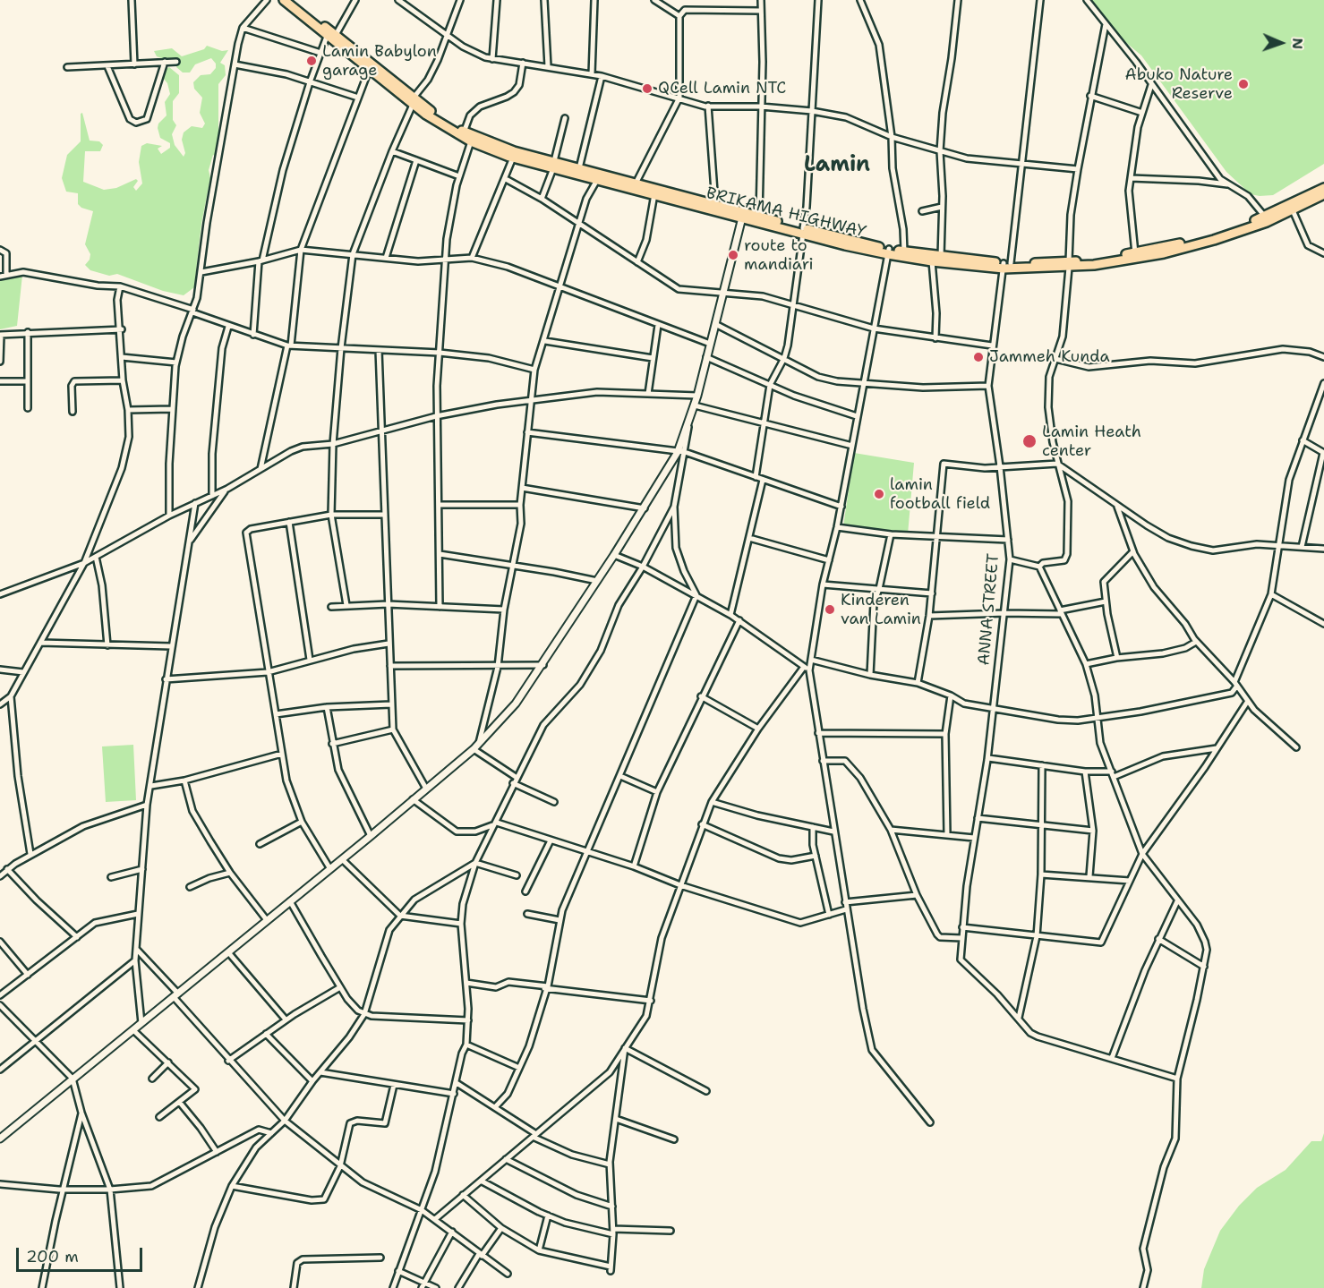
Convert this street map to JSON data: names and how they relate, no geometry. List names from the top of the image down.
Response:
{
  "streets": {
    "highway": ["BRIKAMA HIGHWAY"],
    "street": ["ANNA STREET"]
  },
  "crossings": [
    ["BRIKAMA HIGHWAY", "ANNA STREET"]
  ],
  "districts": ["Lamin"],
  "places": [
    "Lamin Babylon garage",
    "Abuko Nature Reserve",
    "QCell Lamin NTC",
    "route to mandiari",
    "Jammeh Kunda",
    "Lamin Heath center",
    "lamin football field",
    "Kinderen van Lamin"
  ],
  "scale_bar": "200 m",
  "north": "right"
}
